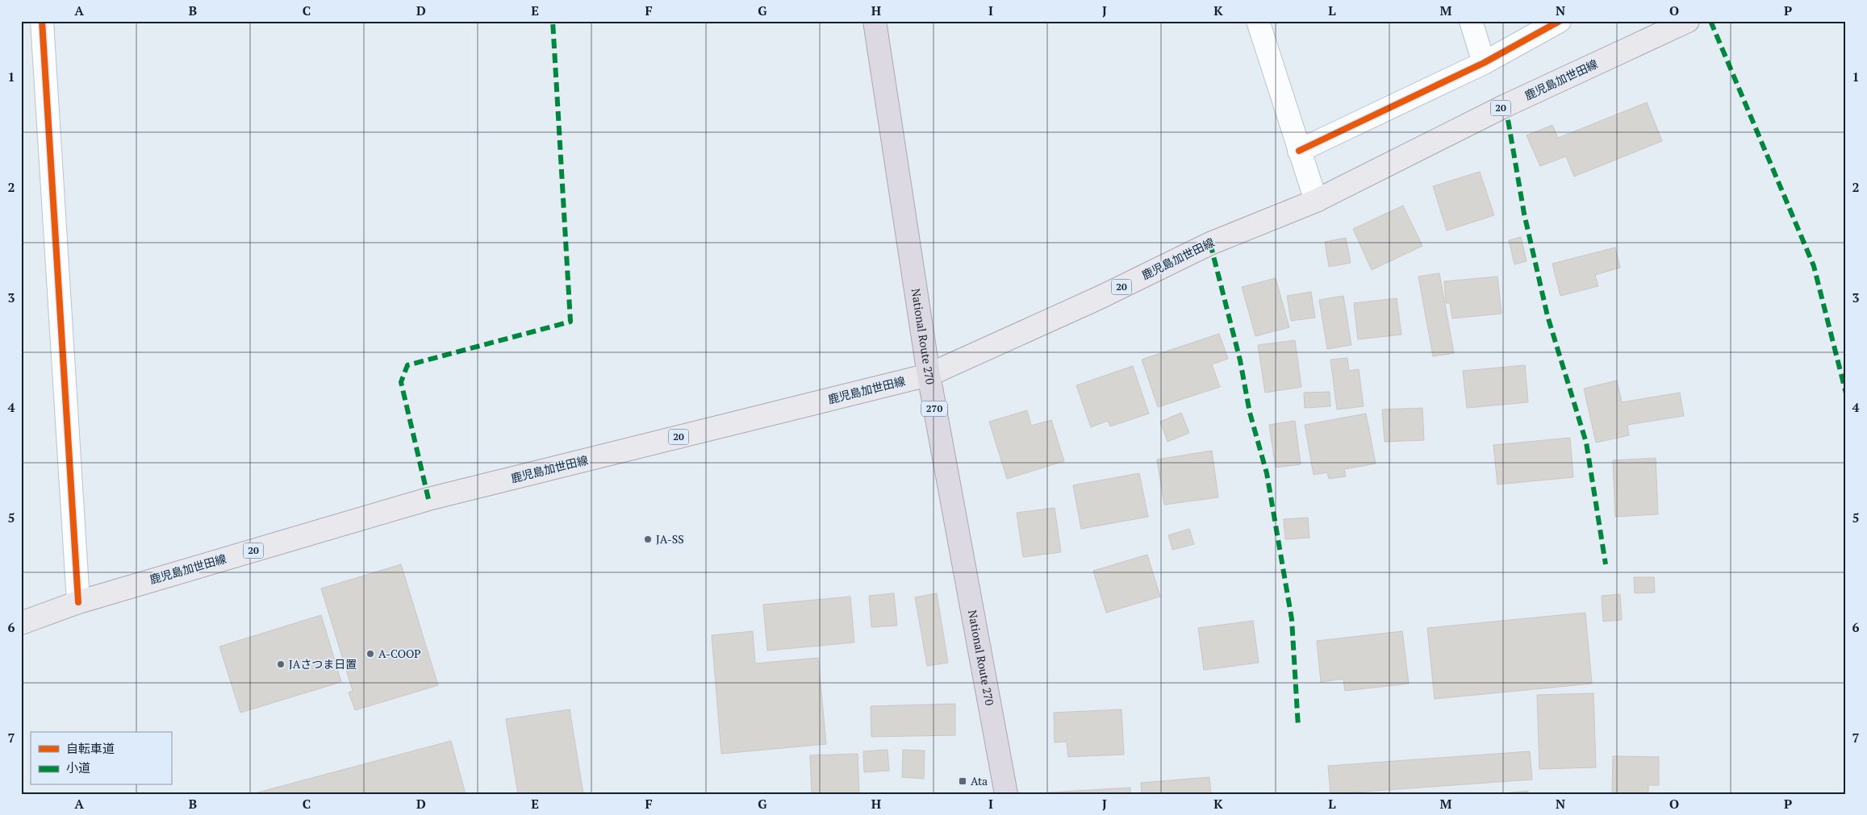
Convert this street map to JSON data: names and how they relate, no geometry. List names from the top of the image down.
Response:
{
  "streets": {
    "highway": ["National Route 270", "270"],
    "main road": ["鹿児島加世田線", "20"]
  },
  "crossings": [
    ["鹿児島加世田線", "National Route 270"]
  ],
  "places": {
    "other": ["JA-SS", "A-COOP", "JAさつま日置"],
    "transit": ["Ata"]
  },
  "legend": ["自転車道", "小道"],
  "grid": {
    "columns": [
      "A",
      "B",
      "C",
      "D",
      "E",
      "F",
      "G",
      "H",
      "I",
      "J",
      "K",
      "L",
      "M",
      "N",
      "O",
      "P"
    ],
    "rows": [
      "1",
      "2",
      "3",
      "4",
      "5",
      "6",
      "7"
    ]
  }
}
